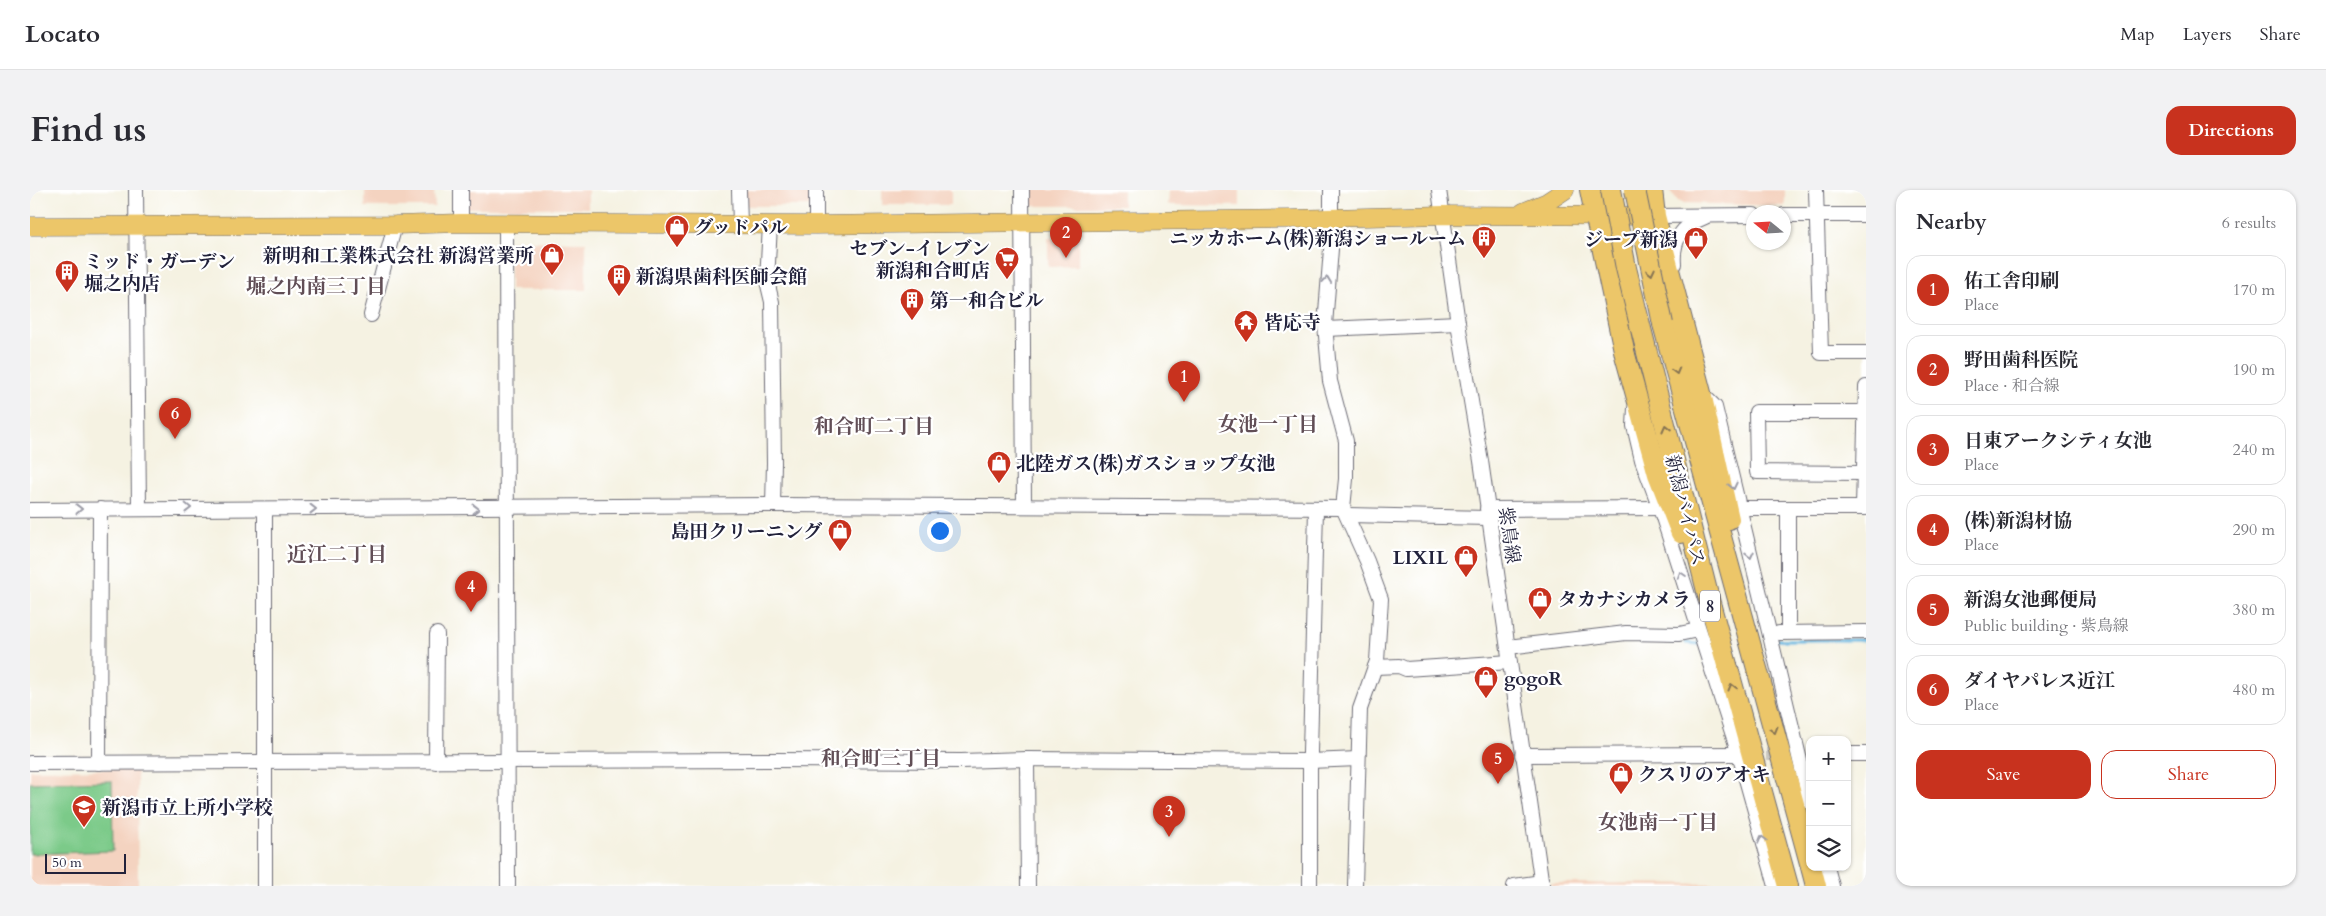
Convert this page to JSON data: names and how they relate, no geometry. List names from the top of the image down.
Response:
{
  "streets": {
    "highway": ["新潟バイパス", "8"],
    "street": ["紫鳥線"]
  },
  "districts": [
    "堀之内南三丁目",
    "女池一丁目",
    "和合町二丁目",
    "近江二丁目",
    "和合町三丁目",
    "女池南一丁目"
  ],
  "places": {
    "shop": [
      "グッドパル",
      "ジープ新潟",
      "新明和工業株式会社 新潟営業所",
      "北陸ガス(株)ガスショップ女池",
      "島田クリーニング",
      "LIXIL",
      "タカナシカメラ",
      "gogoR",
      "クスリのアオキ"
    ],
    "building": [
      "ニッカホーム(株)新潟ショールーム",
      "ミッド・ガーデン 堀之内店",
      "新潟県歯科医師会館",
      "第一和合ビル"
    ],
    "supermarket": ["セブン-イレブン 新潟和合町店"],
    "temple": ["皆応寺"],
    "school or university": ["新潟市立上所小学校"]
  },
  "scale_bar": "50 m",
  "north": "left",
  "page": {
    "header": "Locato",
    "nav": ["Map", "Layers", "Share"],
    "title": "Find us",
    "buttons": [
      "Directions",
      ["Save", "Share"]
    ],
    "heading": ["Nearby", "6 results"],
    "pins": [
      "2",
      "1",
      "6",
      "4",
      "5",
      "3"
    ],
    "list": [
      {
        "mark": "1",
        "name": "佑工舎印刷",
        "note": "Place",
        "value": "170 m"
      },
      {
        "mark": "2",
        "name": "野田歯科医院",
        "note": "Place · 和合線",
        "value": "190 m"
      },
      {
        "mark": "3",
        "name": "日東アークシティ女池",
        "note": "Place",
        "value": "240 m"
      },
      {
        "mark": "4",
        "name": "(株)新潟材協",
        "note": "Place",
        "value": "290 m"
      },
      {
        "mark": "5",
        "name": "新潟女池郵便局",
        "note": "Public building · 紫鳥線",
        "value": "380 m"
      },
      {
        "mark": "6",
        "name": "ダイヤパレス近江",
        "note": "Place",
        "value": "480 m"
      }
    ],
    "map_buttons": ["+", "−"],
    "scale": "50 m"
  }
}
